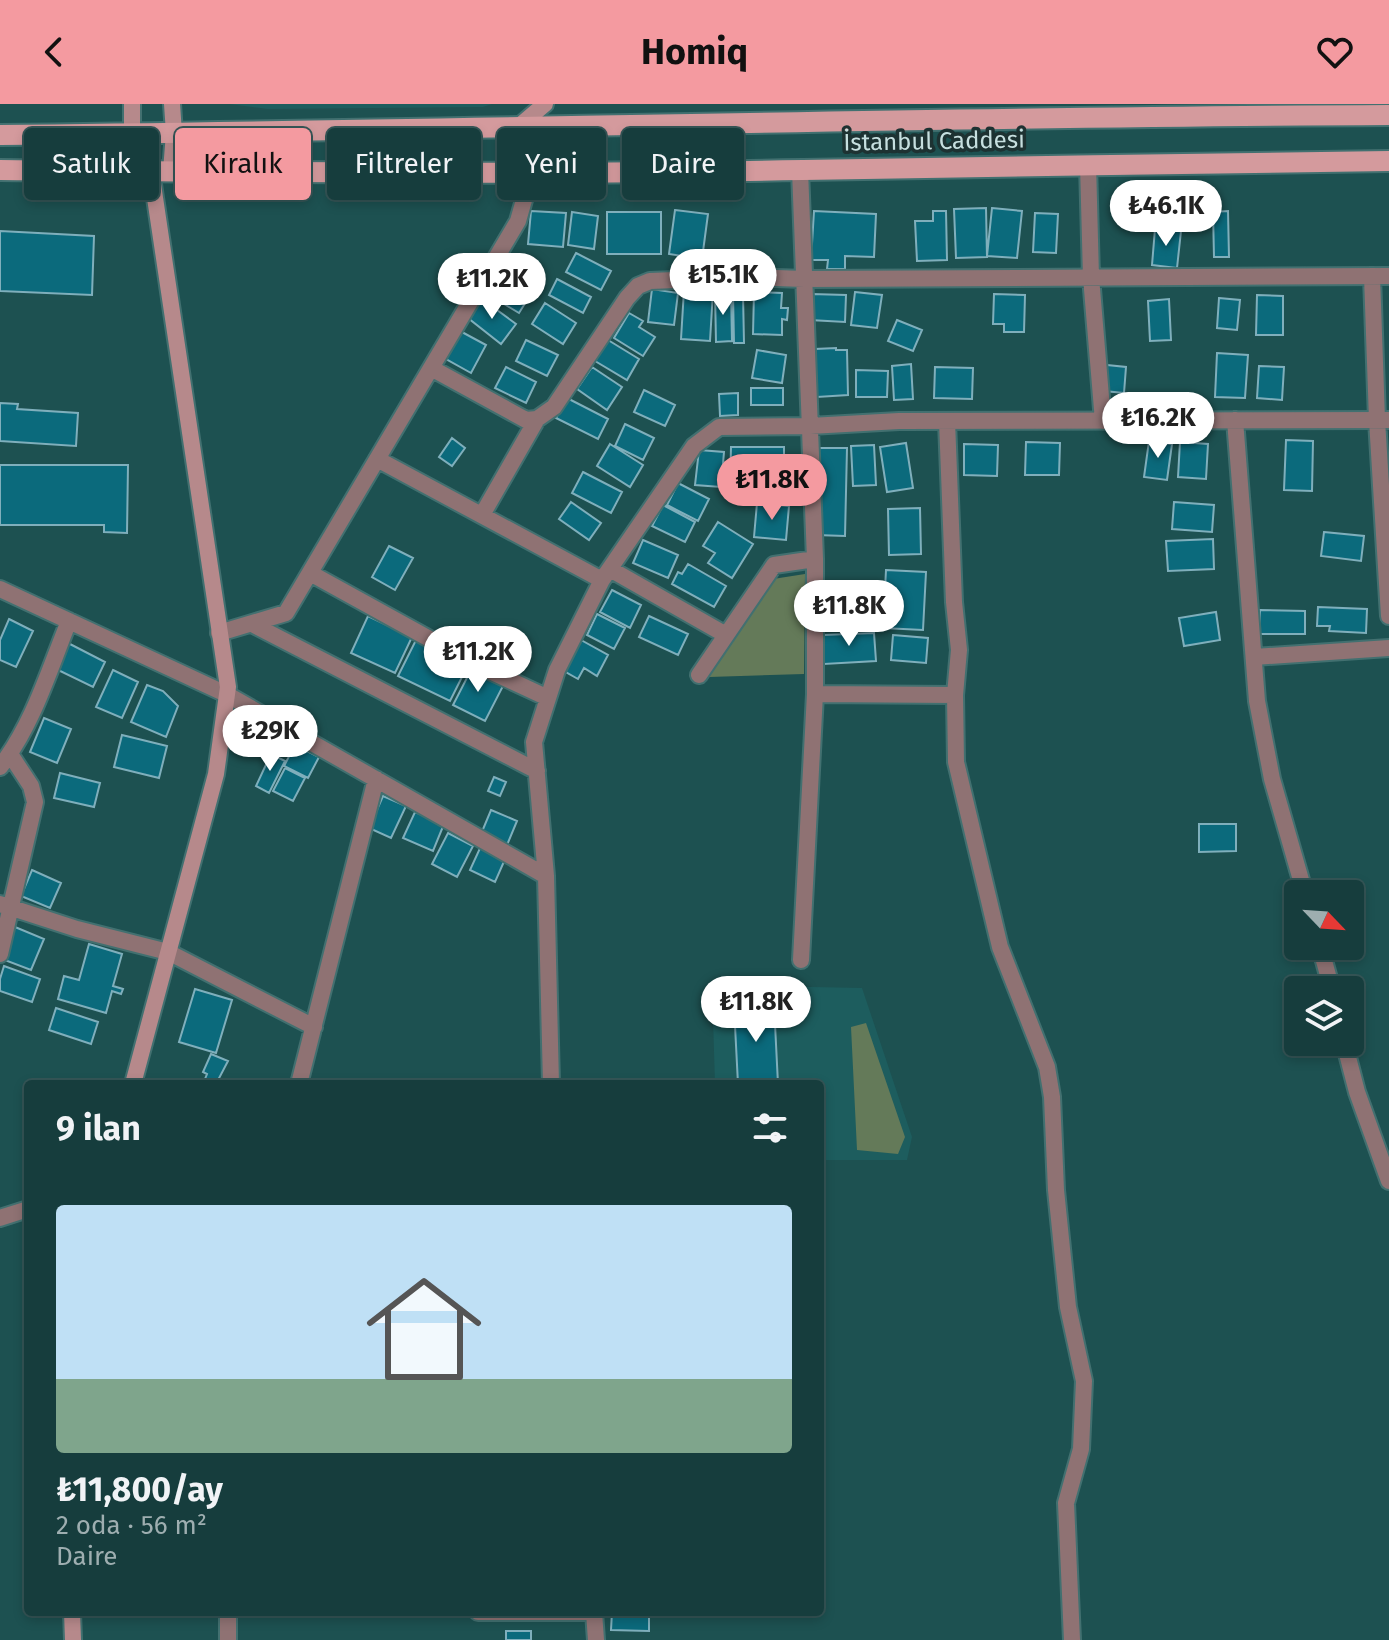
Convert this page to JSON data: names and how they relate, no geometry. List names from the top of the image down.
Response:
{
  "streets": {
    "main road": ["İstanbul Caddesi"]
  },
  "north": "bottom right",
  "page": {
    "header": "Homiq",
    "chip": [
      "Satılık",
      "Kiralık",
      "Filtreler",
      "Yeni",
      "Daire"
    ],
    "price": [
      "₺46.1K",
      "₺15.1K",
      "₺11.2K",
      "₺16.2K",
      "₺11.8K",
      "₺11.8K",
      "₺11.2K",
      "₺29K",
      "₺11.8K"
    ],
    "heading": "9 ilan",
    "list": [
      {
        "name": "₺11,800/ay",
        "note": "2 oda · 56 m² · Daire"
      }
    ]
  }
}
